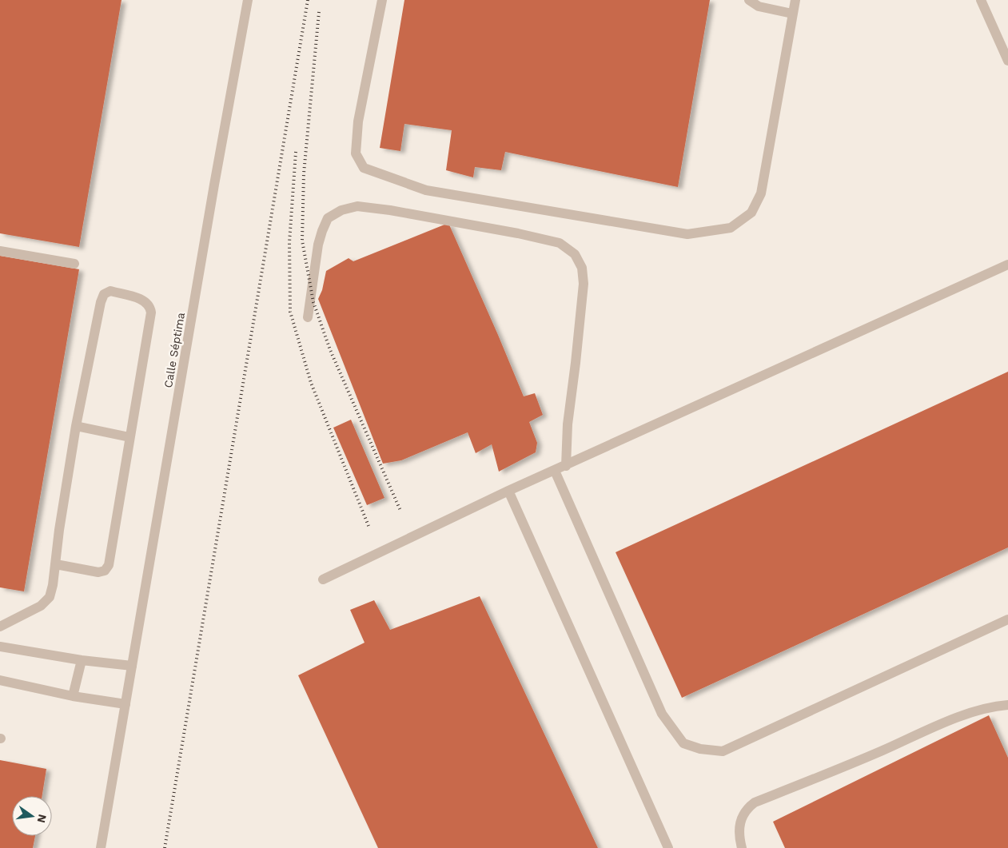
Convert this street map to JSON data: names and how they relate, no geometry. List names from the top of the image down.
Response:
{
  "streets": {
    "street": ["Calle Séptima"]
  },
  "north": "right"
}
